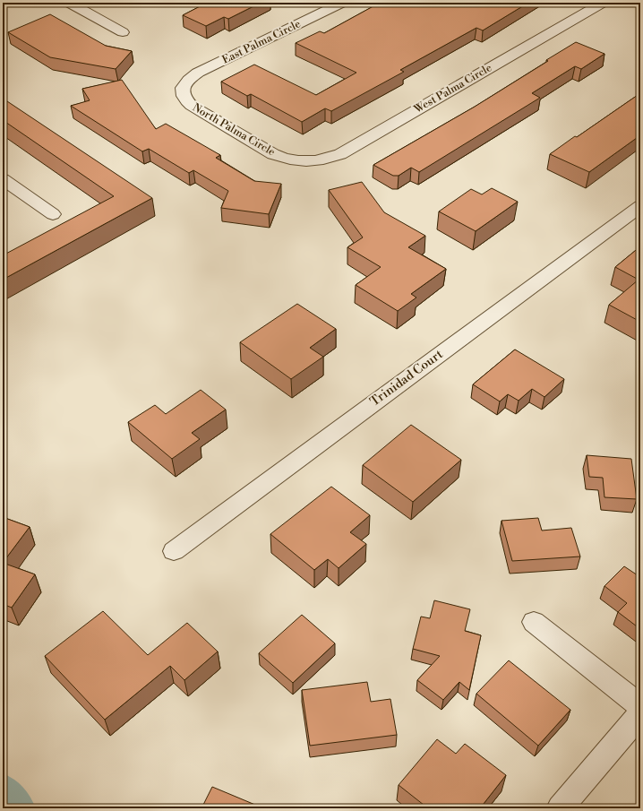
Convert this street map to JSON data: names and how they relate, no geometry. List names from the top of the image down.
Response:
{
  "streets": {
    "street": [
      "East Palma Circle",
      "West Palma Circle",
      "North Palma Circle",
      "Trinidad Court"
    ]
  },
  "crossings": [
    ["East Palma Circle", "North Palma Circle"],
    ["West Palma Circle", "North Palma Circle"]
  ]
}
